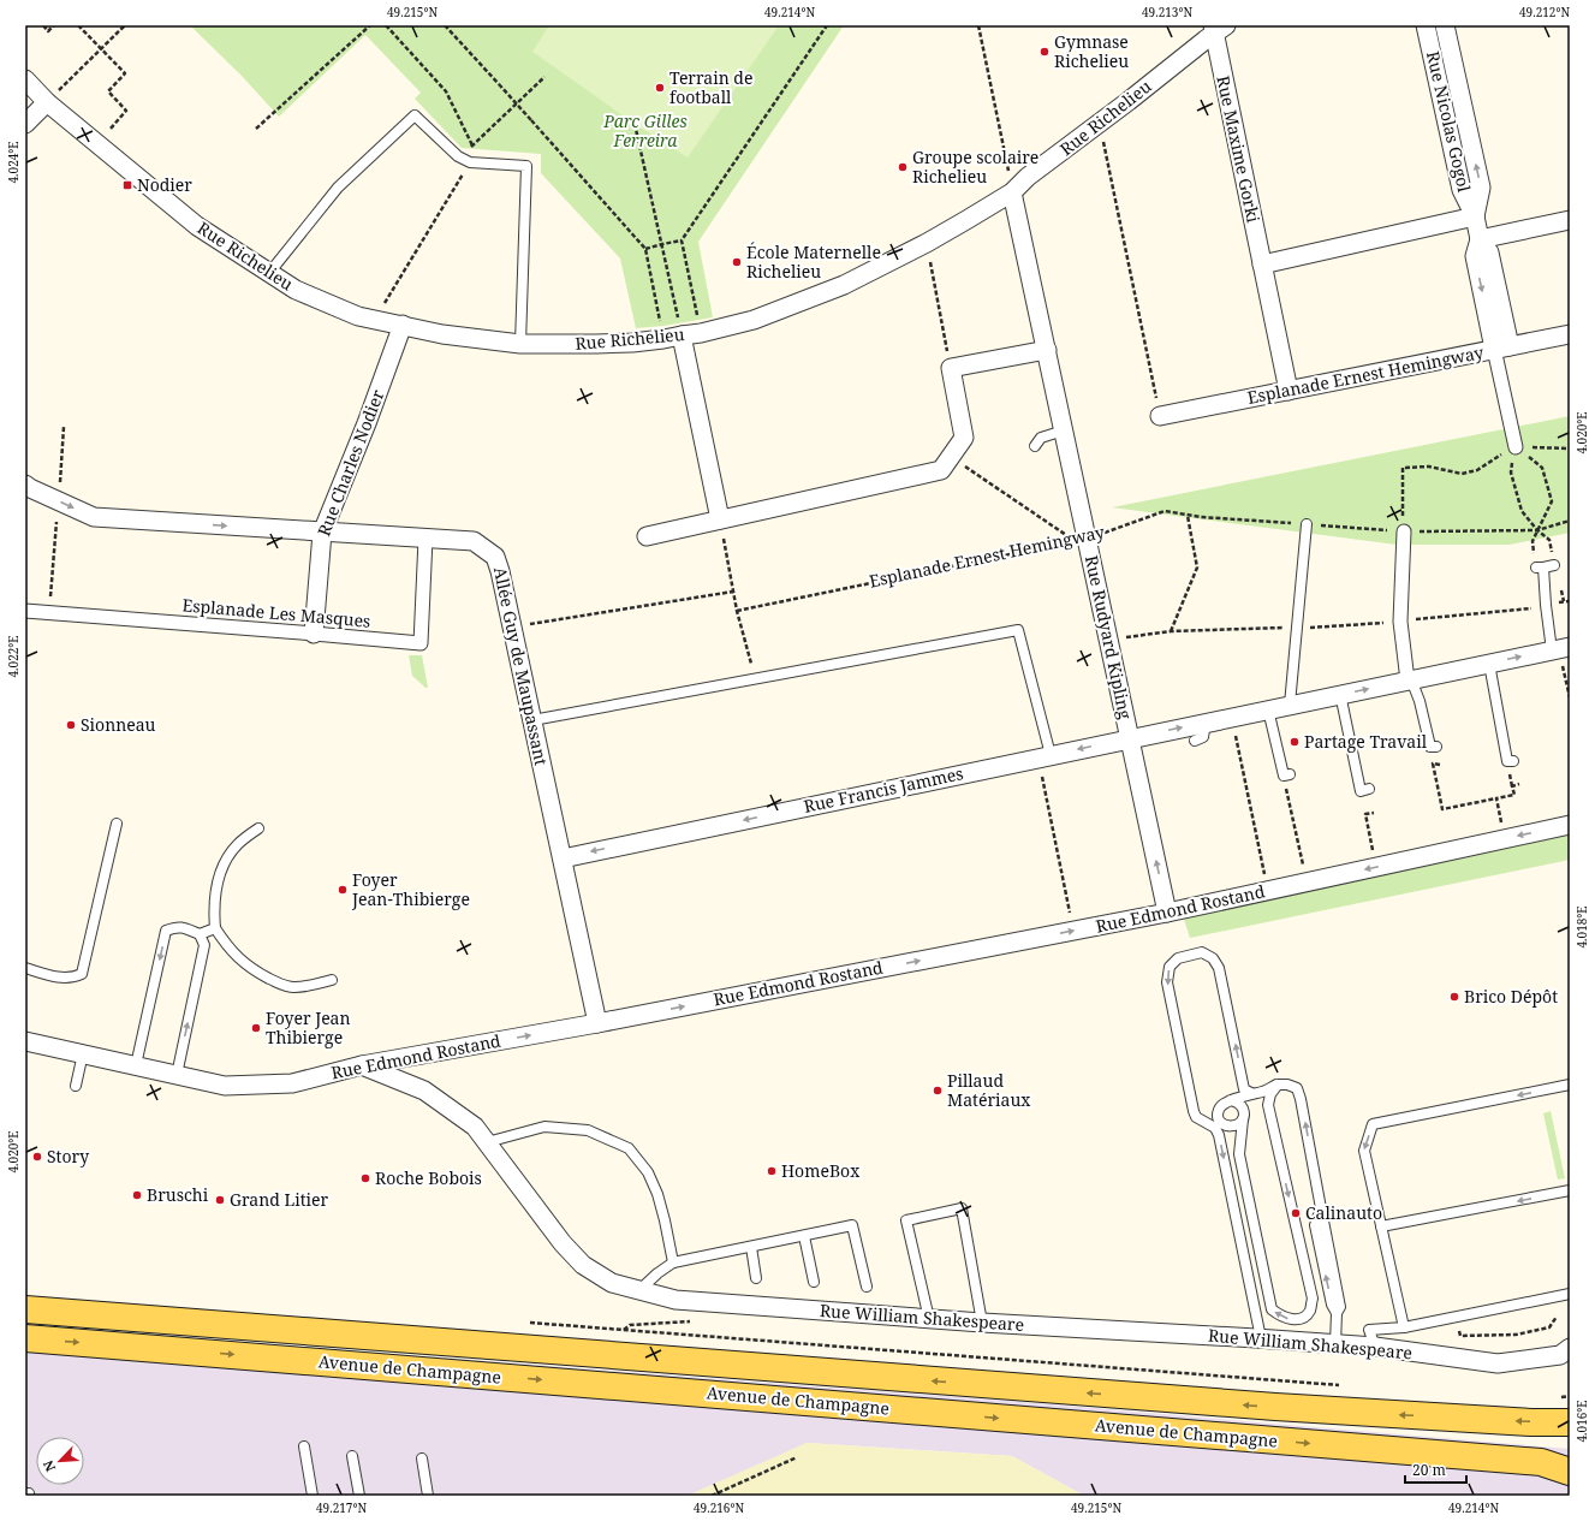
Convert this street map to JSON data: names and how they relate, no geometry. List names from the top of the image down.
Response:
{
  "streets": {
    "main road": ["Avenue de Champagne"],
    "street": [
      "Rue Richelieu",
      "Rue Nicolas Gogol",
      "Rue Maxime Gorki",
      "Esplanade Ernest Hemingway",
      "Rue Charles Nodier",
      "Esplanade Les Masques",
      "Rue Rudyard Kipling",
      "Allée Guy de Maupassant",
      "Rue Francis Jammes",
      "Rue Edmond Rostand",
      "Rue William Shakespeare"
    ]
  },
  "crossings": [
    ["Rue Richelieu", "Rue Maxime Gorki"],
    ["Rue Richelieu", "Rue Charles Nodier"],
    ["Rue Richelieu", "Rue Rudyard Kipling"],
    ["Rue Nicolas Gogol", "Esplanade Ernest Hemingway"],
    ["Rue Maxime Gorki", "Esplanade Ernest Hemingway"],
    ["Esplanade Ernest Hemingway", "Rue Rudyard Kipling"],
    ["Rue Charles Nodier", "Esplanade Les Masques"],
    ["Rue Charles Nodier", "Allée Guy de Maupassant"],
    ["Esplanade Les Masques", "Allée Guy de Maupassant"],
    ["Rue Rudyard Kipling", "Rue Francis Jammes"],
    ["Rue Rudyard Kipling", "Rue Edmond Rostand"],
    ["Allée Guy de Maupassant", "Rue Francis Jammes"],
    ["Allée Guy de Maupassant", "Rue Edmond Rostand"],
    ["Rue Edmond Rostand", "Rue William Shakespeare"]
  ],
  "parks": ["Parc Gilles Ferreira"],
  "places": {
    "other": [
      "Gymnase Richelieu",
      "Terrain de football",
      "Groupe scolaire Richelieu",
      "École Maternelle Richelieu",
      "Sionneau",
      "Partage Travail",
      "Foyer Jean-Thibierge",
      "Brico Dépôt",
      "Foyer Jean Thibierge",
      "Pillaud Matériaux",
      "Story",
      "HomeBox",
      "Roche Bobois",
      "Bruschi",
      "Grand Litier",
      "Calinauto"
    ],
    "transit": ["Nodier"]
  },
  "scale_bar": "20 m",
  "north": "bottom left",
  "coordinates": [
    "49.215°N",
    "49.214°N",
    "49.213°N",
    "49.212°N",
    "4.024°E",
    "4.020°E",
    "4.022°E",
    "4.018°E",
    "4.016°E",
    "49.217°N",
    "49.216°N"
  ]
}
